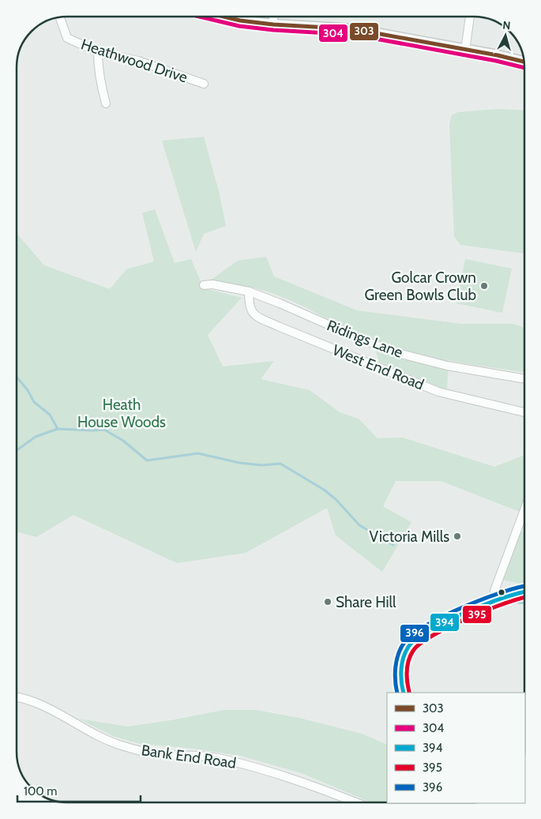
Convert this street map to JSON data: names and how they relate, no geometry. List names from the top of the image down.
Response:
{
  "streets": {
    "street": [
      "Heathwood Drive",
      "Ridings Lane",
      "West End Road",
      "Bank End Road"
    ]
  },
  "crossings": [
    ["Ridings Lane", "West End Road"]
  ],
  "parks": ["Heath House Woods"],
  "places": ["Golcar Crown Green Bowls Club", "Victoria Mills", "Share Hill"],
  "lines": [
    "transit line 303",
    "transit line 304",
    "transit line 396",
    "transit line 394",
    "transit line 395"
  ],
  "legend": [
    "303",
    "304",
    "394",
    "395",
    "396"
  ],
  "scale_bar": "100 m",
  "north": "top"
}
